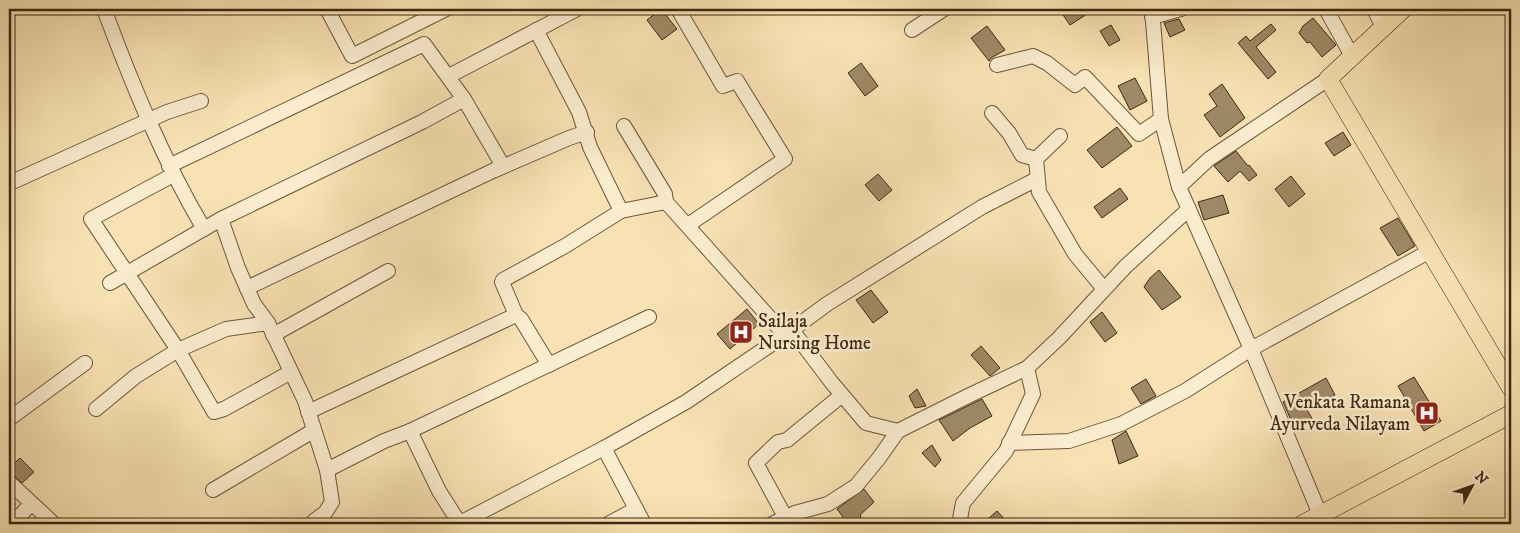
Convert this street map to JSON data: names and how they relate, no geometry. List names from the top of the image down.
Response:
{
  "places": {
    "hospital": ["Sailaja Nursing Home", "Venkata Ramana Ayurveda Nilayam"]
  },
  "north": "top right"
}
